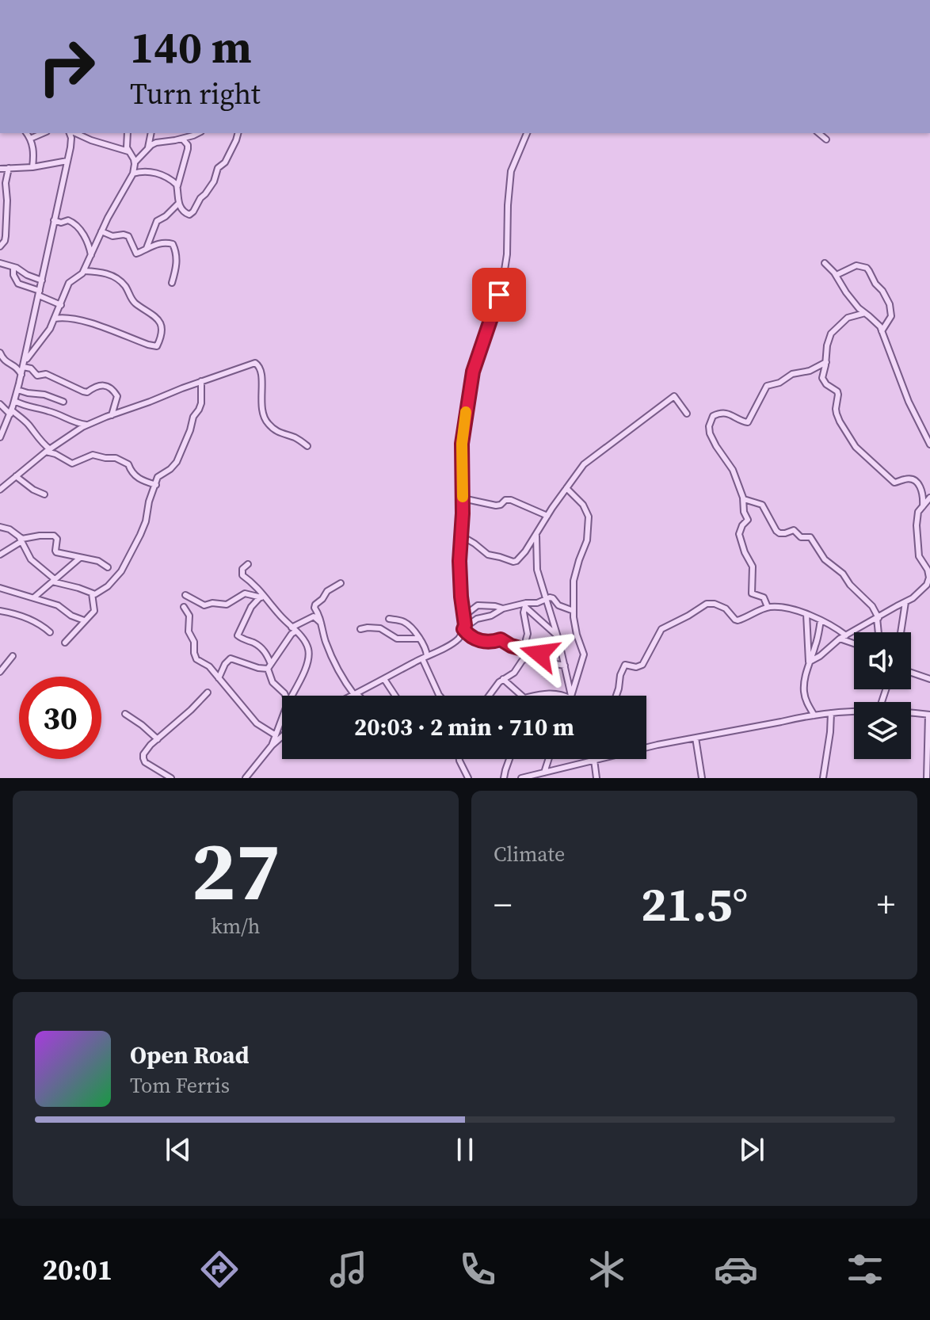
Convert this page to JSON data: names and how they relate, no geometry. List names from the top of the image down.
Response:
{
  "page": {
    "turn": ["140 m", "Turn right"],
    "limit": "30",
    "trip": "20:03 · 2 min · 710 m",
    "tile": [
      ["27", "km/h"],
      "Climate"
    ],
    "heat": ["−", "21.5°", "+"],
    "song": ["Open Road", "Tom Ferris"],
    "tabs": "20:01"
  }
}
